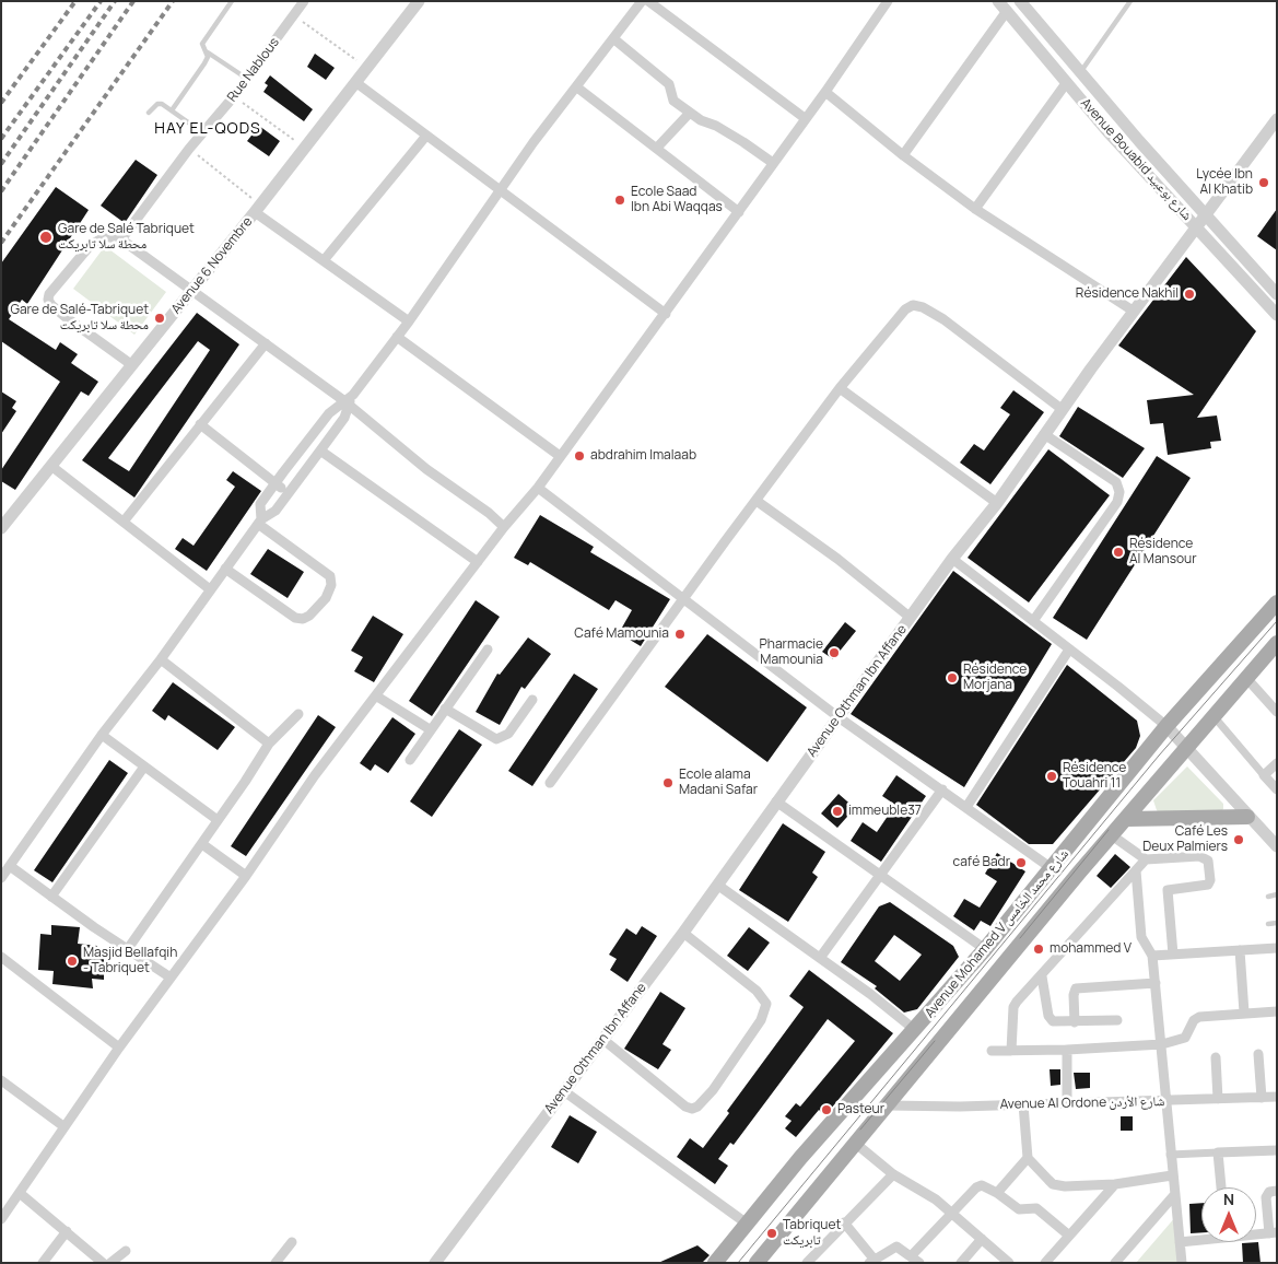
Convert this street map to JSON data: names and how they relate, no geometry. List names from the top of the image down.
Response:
{
  "streets": {
    "main road": ["Avenue Mohamed V شارع محمد الخامس"],
    "street": [
      "Rue Nablous",
      "Avenue Bouabid شارع بوعبيد",
      "Avenue 6 Novembre",
      "Avenue Othman Ibn Affane",
      "Avenue Al Ordone شارع الأردن"
    ]
  },
  "crossings": [
    ["Avenue Bouabid شارع بوعبيد", "Avenue Othman Ibn Affane"],
    ["Avenue Mohamed V شارع محمد الخامس", "Avenue Al Ordone شارع الأردن"]
  ],
  "districts": ["HAY EL-QODS"],
  "places": [
    "Lycée Ibn Al Khatib",
    "Ecole Saad Ibn Abi Waqqas",
    "Gare de Salé Tabriquet محطة سلا تابريكت",
    "Résidence Nakhil",
    "Gare de Salé-Tabriquet محطة سلا تابريكت",
    "abdrahim lmalaab",
    "Résidence Al Mansour",
    "Café Mamounia",
    "Pharmacie Mamounia",
    "Résidence Morjana",
    "Résidence Touahri 11",
    "Ecole alama Madani Safar",
    "immeuble37",
    "Café Les Deux Palmiers",
    "café Badr",
    "mohammed V",
    "Masjid Bellafqih - Tabriquet",
    "Pasteur",
    "Tabriquet تابريكت"
  ],
  "north": "top"
}
